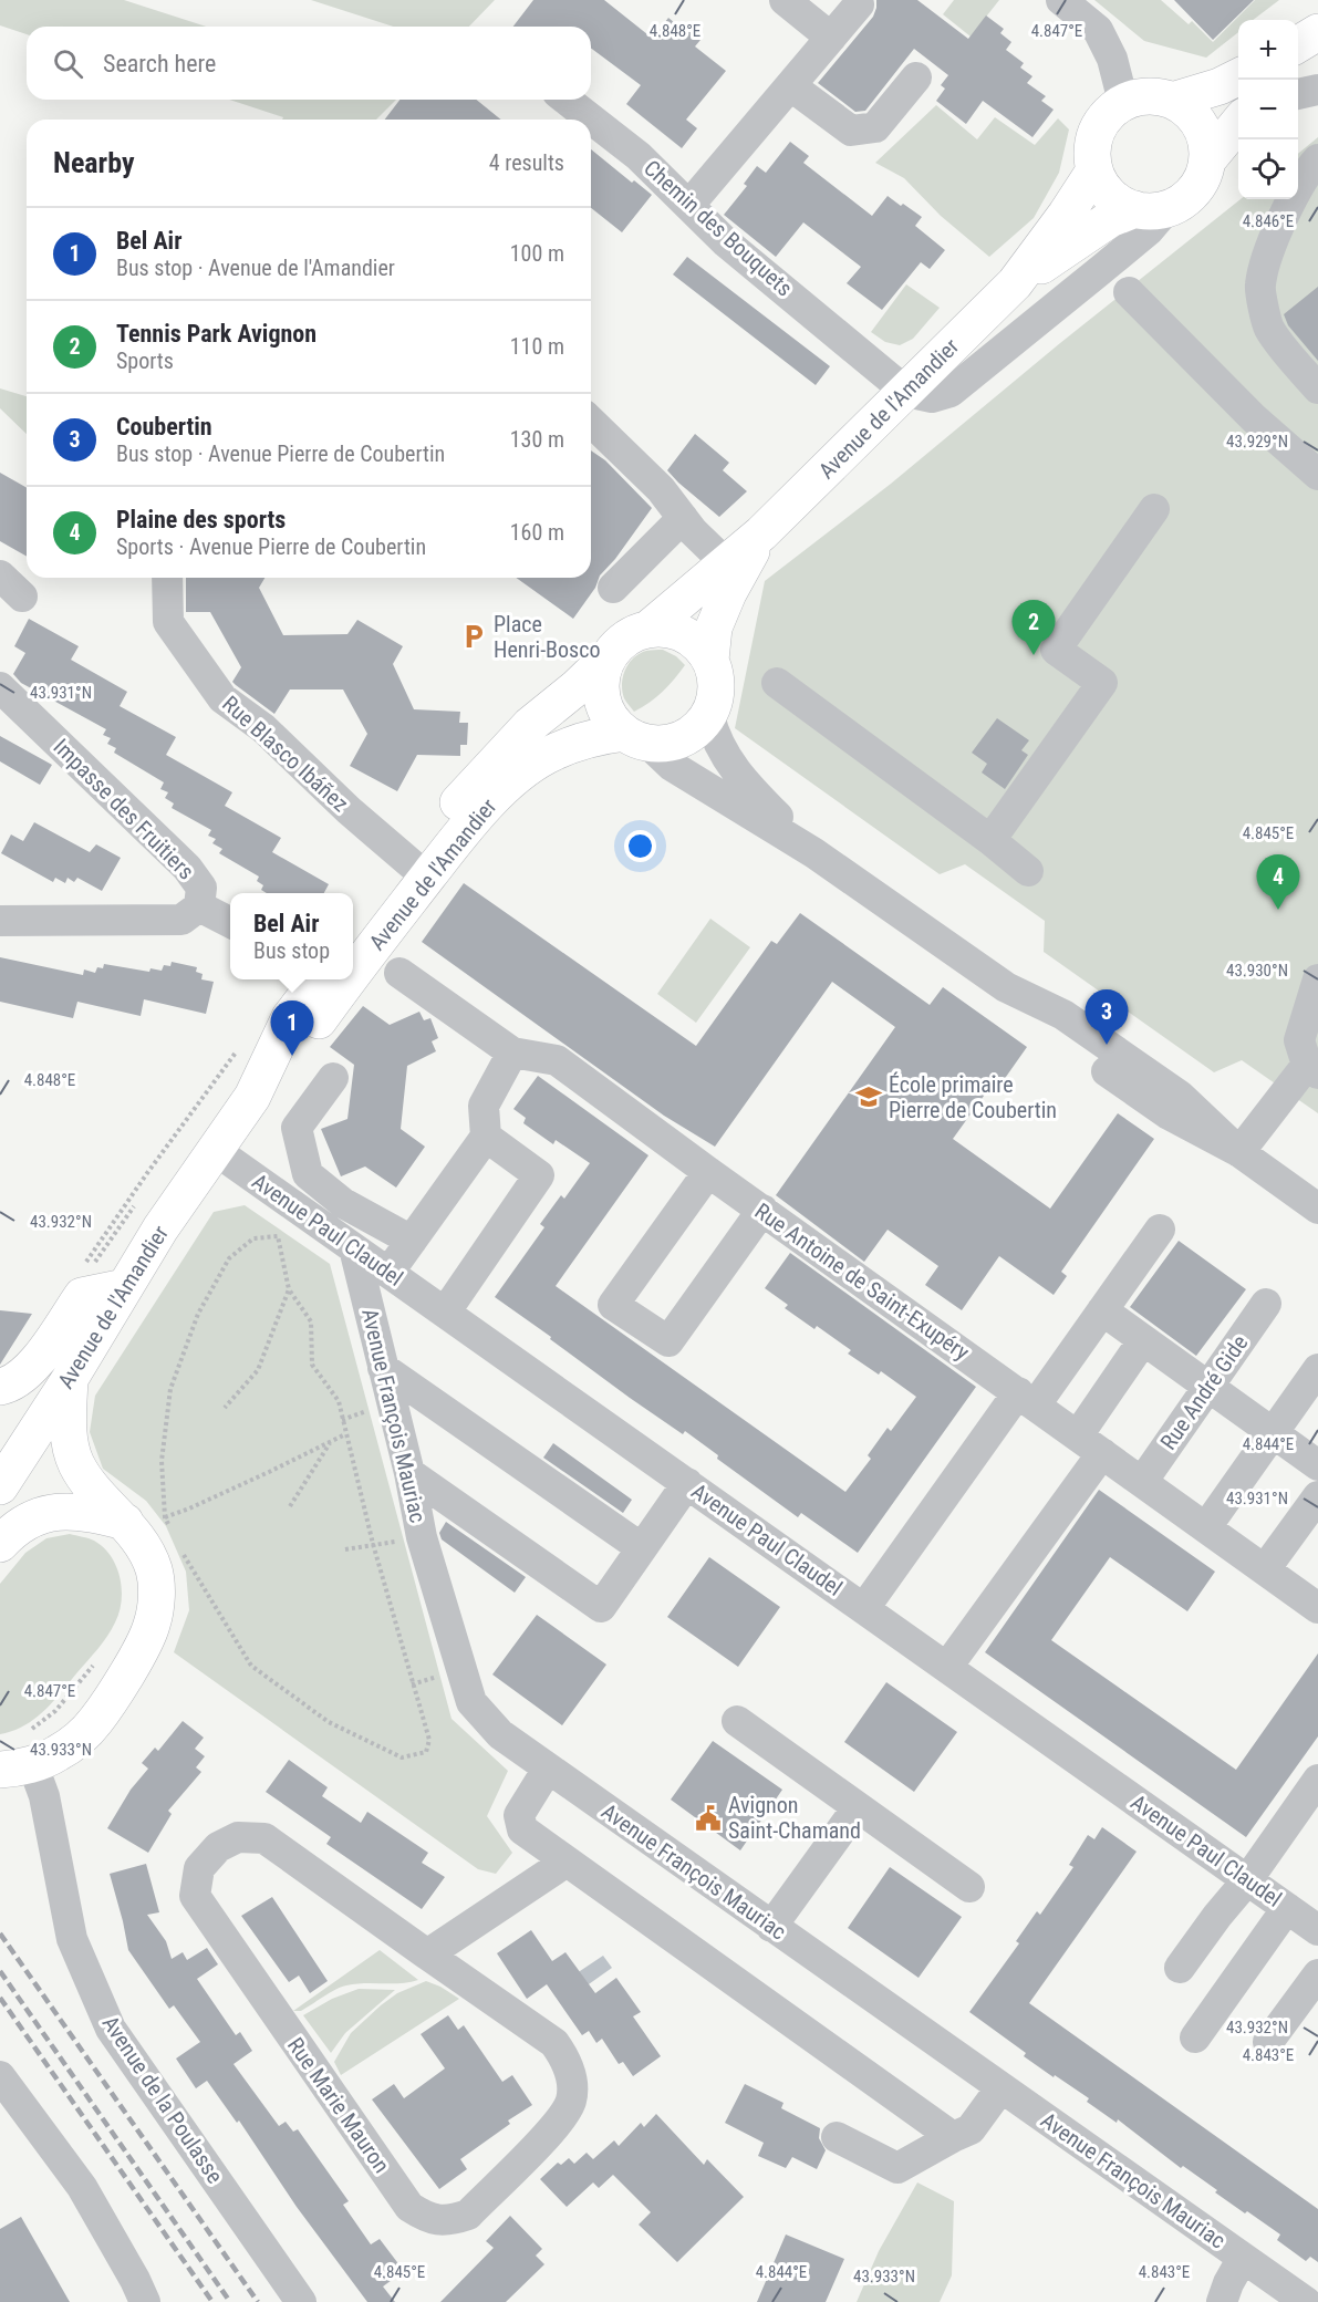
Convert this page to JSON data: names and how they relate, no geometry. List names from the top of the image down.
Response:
{
  "streets": {
    "main road": ["Avenue de l'Amandier"],
    "street": [
      "Chemin des Bouquets",
      "Rue Blasco Ibáñez",
      "Impasse des Fruitiers",
      "Avenue Paul Claudel",
      "Rue Antoine de Saint-Exupéry",
      "Rue André Gide",
      "Avenue François Mauriac",
      "Avenue de la Poulasse",
      "Rue Marie Mauron"
    ]
  },
  "crossings": [
    ["Chemin des Bouquets", "Avenue de l'Amandier"],
    ["Avenue de l'Amandier", "Rue Blasco Ibáñez"],
    ["Avenue de l'Amandier", "Avenue Paul Claudel"],
    ["Avenue Paul Claudel", "Avenue François Mauriac"],
    ["Rue Antoine de Saint-Exupéry", "Rue André Gide"]
  ],
  "places": {
    "parking": ["Place Henri-Bosco"],
    "school or university": ["École primaire Pierre de Coubertin"],
    "public building": ["Avignon Saint-Chamand"]
  },
  "page": {
    "map_buttons": ["+", "−"],
    "search": "Search here",
    "heading": ["Nearby", "4 results"],
    "list": [
      {
        "mark": "1",
        "name": "Bel Air",
        "note": "Bus stop · Avenue de l'Amandier",
        "value": "100 m"
      },
      {
        "mark": "2",
        "name": "Tennis Park Avignon",
        "note": "Sports",
        "value": "110 m"
      },
      {
        "mark": "3",
        "name": "Coubertin",
        "note": "Bus stop · Avenue Pierre de Coubertin",
        "value": "130 m"
      },
      {
        "mark": "4",
        "name": "Plaine des sports",
        "note": "Sports · Avenue Pierre de Coubertin",
        "value": "160 m"
      }
    ],
    "pins": [
      "2",
      "4",
      "3",
      "1"
    ],
    "popup": ["Bel Air", "Bus stop"]
  },
  "coordinates": [
    "4.848°E",
    "4.847°E",
    "4.846°E",
    "43.929°N",
    "43.931°N",
    "4.845°E",
    "43.930°N",
    "43.932°N",
    "4.844°E",
    "43.933°N",
    "4.843°E"
  ]
}
